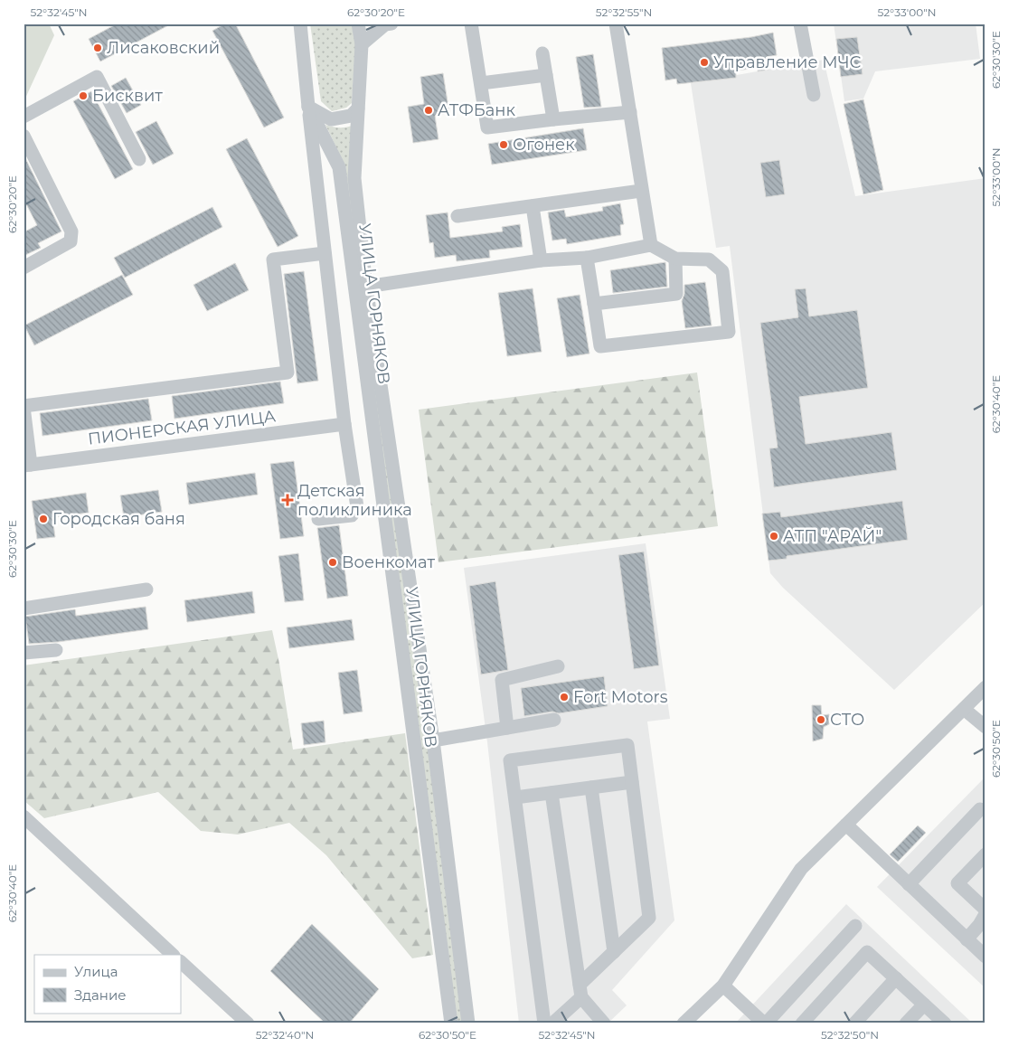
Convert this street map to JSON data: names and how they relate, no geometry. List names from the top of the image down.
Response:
{
  "streets": {
    "street": ["УЛИЦА ГОРНЯКОВ", "ПИОНЕРСКАЯ УЛИЦА"]
  },
  "crossings": [
    ["УЛИЦА ГОРНЯКОВ", "ПИОНЕРСКАЯ УЛИЦА"]
  ],
  "places": {
    "other": [
      "Лисаковский",
      "Управление МЧС",
      "Бисквит",
      "АТФБанк",
      "Огонек",
      "Городская баня",
      "АТП \"АРАЙ\"",
      "Военкомат",
      "Fort Motors",
      "СТО"
    ],
    "health": ["Детская поликлиника"]
  },
  "legend": ["Улица", "Здание"],
  "coordinates": [
    "52°32'45\"N",
    "62°30'20\"E",
    "52°32'55\"N",
    "52°33'00\"N",
    "62°30'30\"E",
    "62°30'40\"E",
    "62°30'50\"E",
    "52°32'40\"N",
    "52°32'50\"N"
  ]
}
